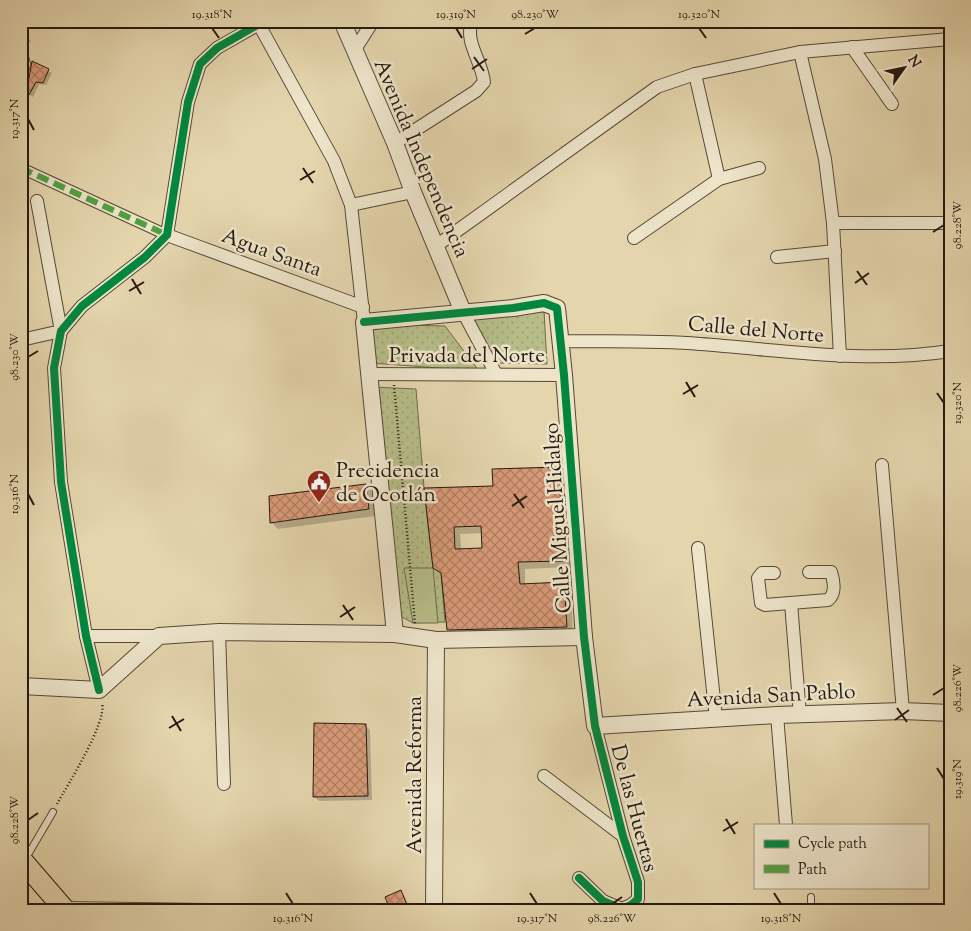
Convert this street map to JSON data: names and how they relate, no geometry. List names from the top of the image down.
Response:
{
  "streets": {
    "street": [
      "Avenida Independencia",
      "Agua Santa",
      "Calle del Norte",
      "Privada del Norte",
      "Calle Miguel Hidalgo",
      "Avenida San Pablo",
      "Avenida Reforma",
      "De las Huertas"
    ]
  },
  "crossings": [
    ["Avenida Independencia", "Calle Miguel Hidalgo"],
    ["Calle del Norte", "Calle Miguel Hidalgo"],
    ["Privada del Norte", "Calle Miguel Hidalgo"],
    ["Calle Miguel Hidalgo", "Avenida San Pablo"],
    ["Calle Miguel Hidalgo", "De las Huertas"],
    ["Avenida San Pablo", "De las Huertas"]
  ],
  "places": {
    "public building": ["Precidencia de Ocotlán"]
  },
  "legend": ["Cycle path", "Path"],
  "north": "top right",
  "coordinates": [
    "19.318°N",
    "19.319°N",
    "98.230°W",
    "19.320°N",
    "19.317°N",
    "98.228°W",
    "19.316°N",
    "98.226°W"
  ]
}
